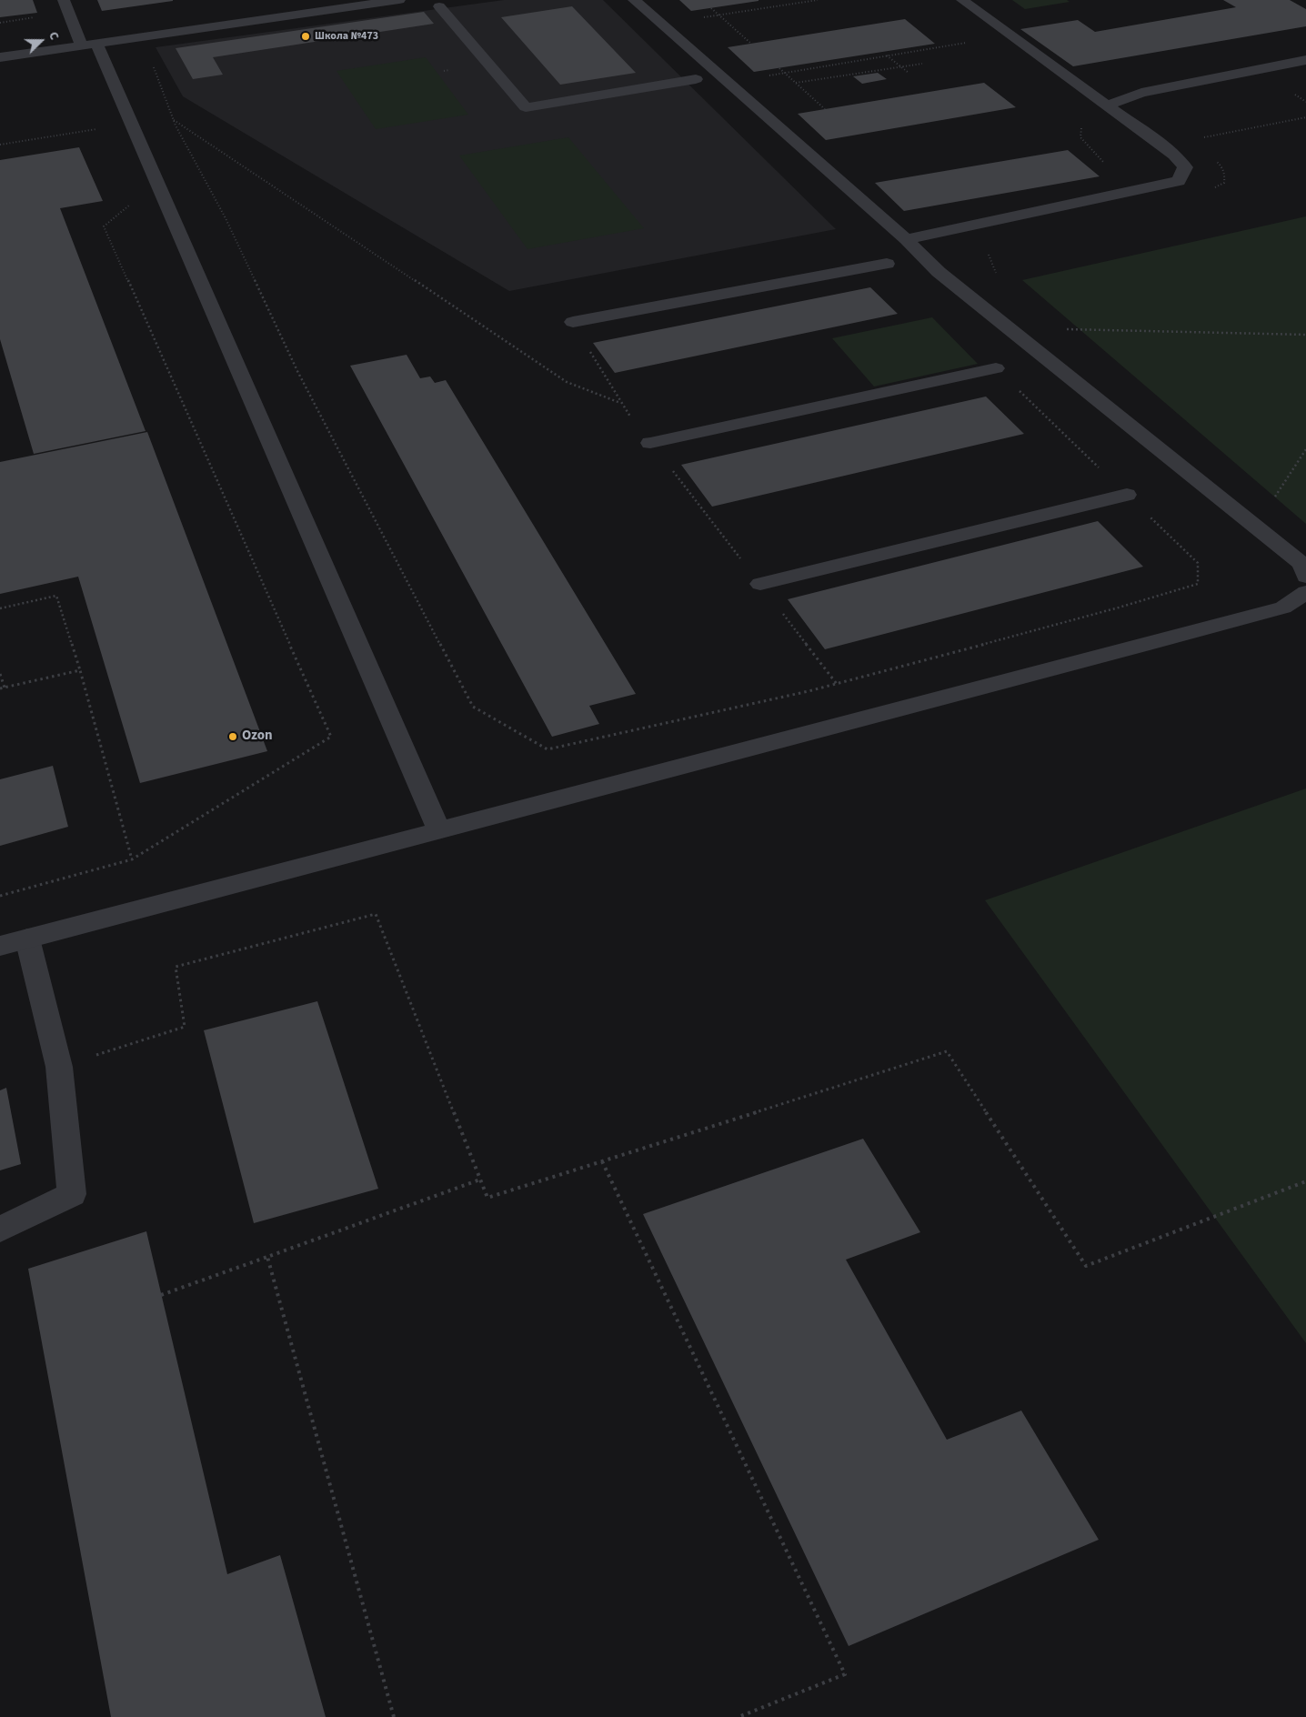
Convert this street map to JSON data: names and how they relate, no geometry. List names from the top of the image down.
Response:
{
  "places": ["Школа №473", "Ozon"],
  "north": "right"
}
